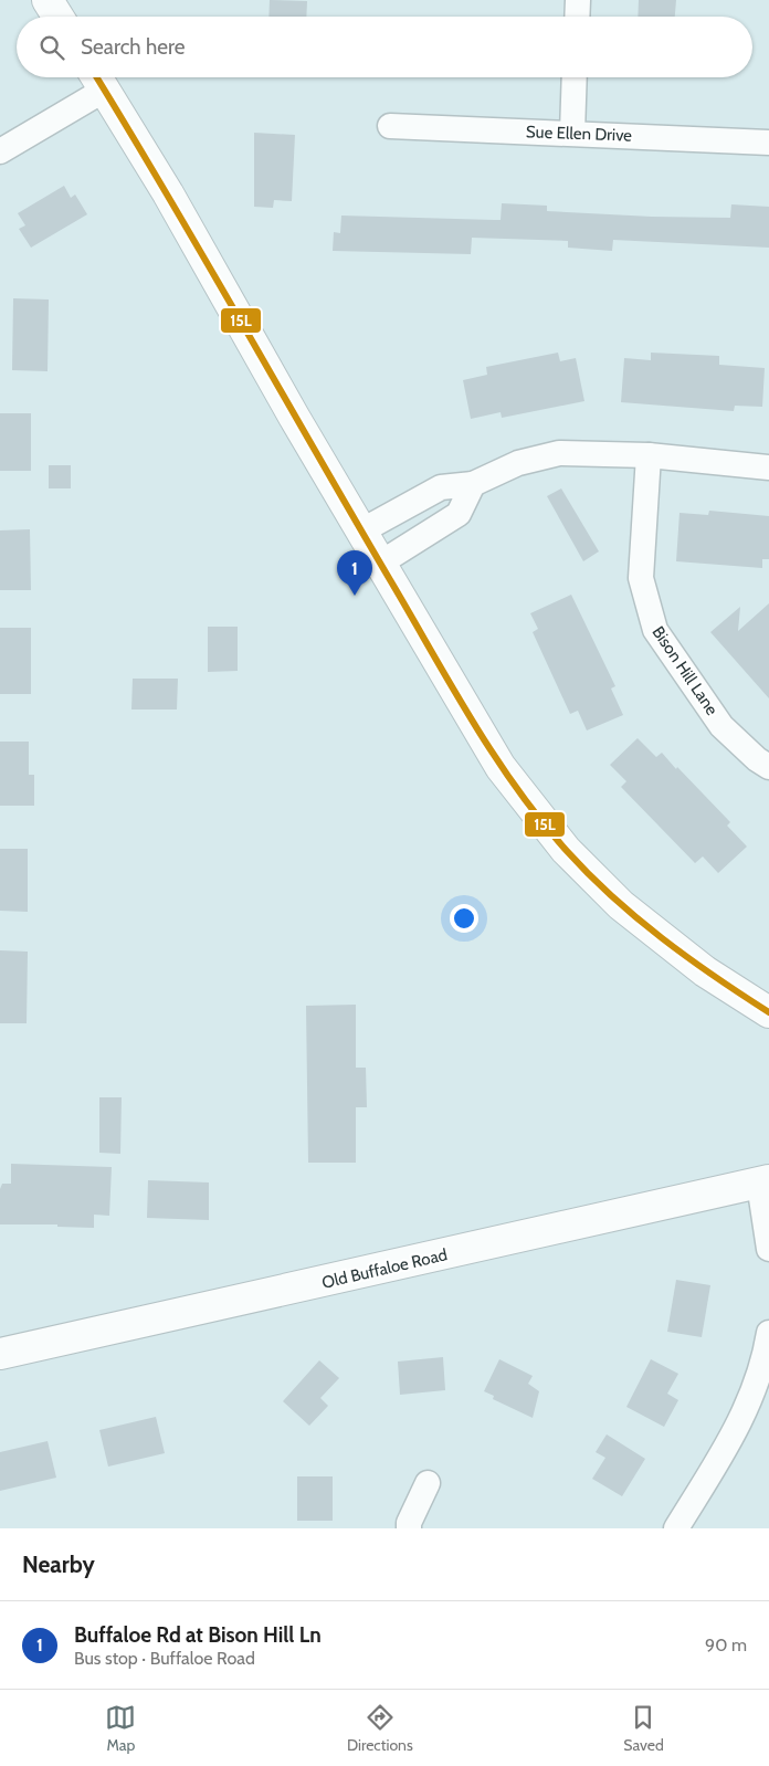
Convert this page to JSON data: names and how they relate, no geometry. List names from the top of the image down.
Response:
{
  "streets": {
    "main road": ["Old Buffaloe Road"],
    "street": ["Sue Ellen Drive", "Bison Hill Lane"]
  },
  "lines": ["transit line 15L"],
  "page": {
    "search": "Search here",
    "pins": "1",
    "heading": "Nearby",
    "list": [
      {
        "mark": "1",
        "name": "Buffaloe Rd at Bison Hill Ln",
        "note": "Bus stop · Buffaloe Road",
        "value": "90 m"
      }
    ],
    "nav": ["Map", "Directions", "Saved"]
  }
}
